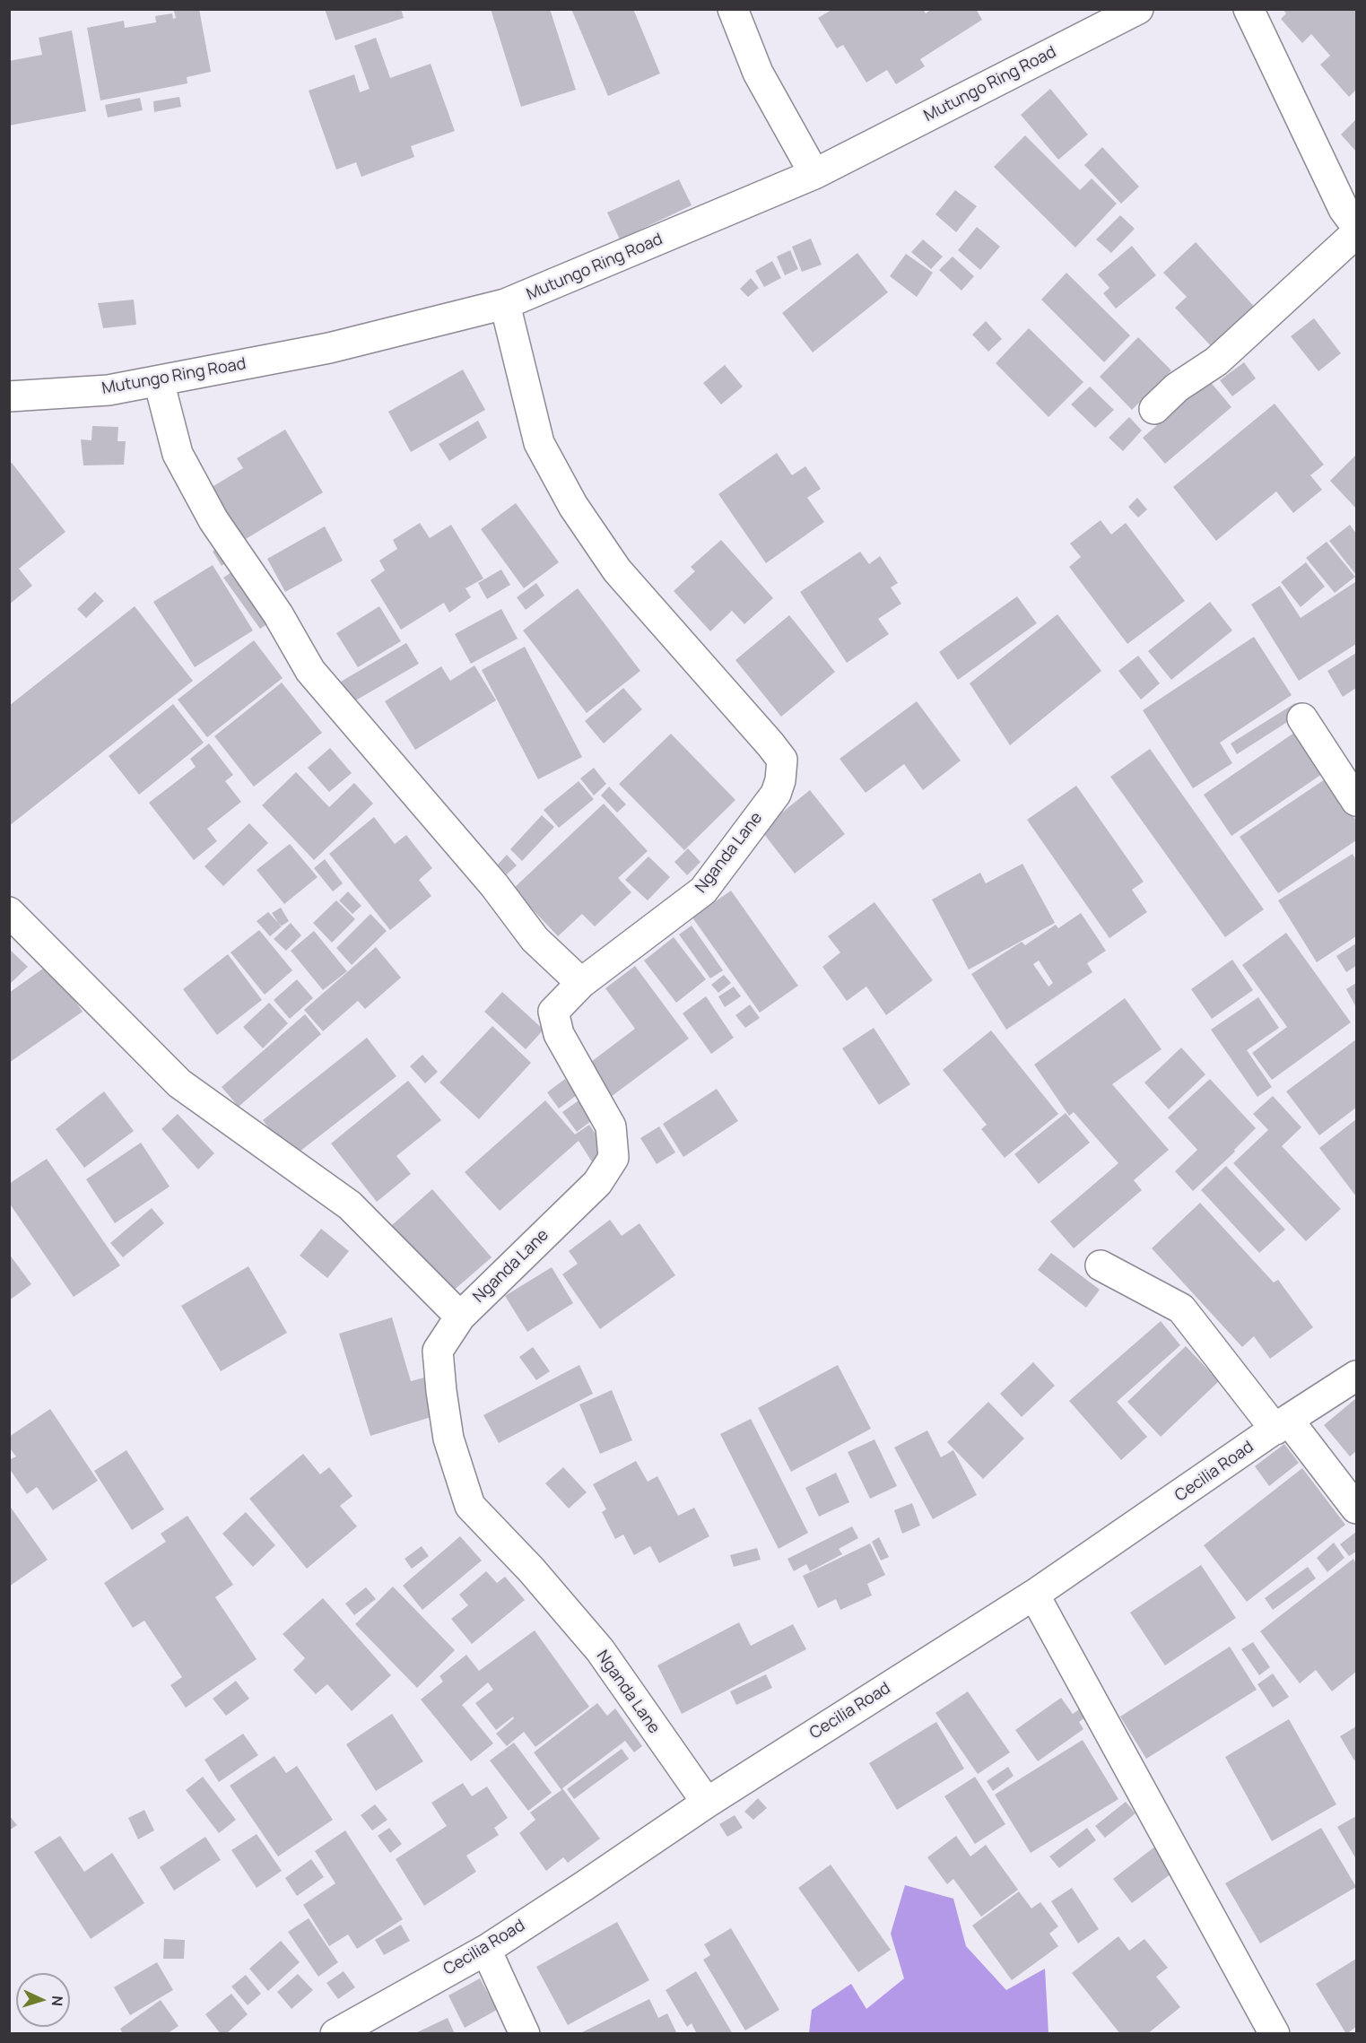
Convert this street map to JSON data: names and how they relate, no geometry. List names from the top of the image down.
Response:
{
  "streets": {
    "street": ["Mutungo Ring Road", "Nganda Lane", "Cecilia Road"]
  },
  "crossings": [
    ["Mutungo Ring Road", "Nganda Lane"],
    ["Nganda Lane", "Cecilia Road"]
  ],
  "north": "right"
}
